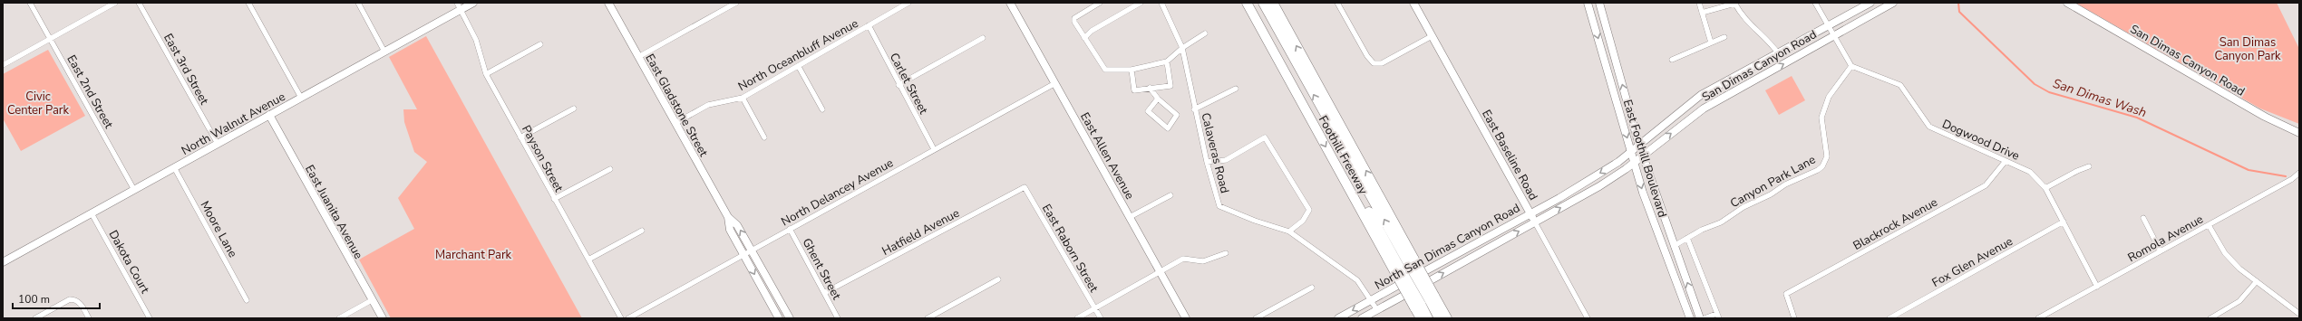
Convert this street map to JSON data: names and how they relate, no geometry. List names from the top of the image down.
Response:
{
  "streets": {
    "highway": ["Foothill Freeway"],
    "main road": [
      "San Dimas Canyon Road",
      "East Gladstone Street",
      "North Walnut Avenue",
      "East Baseline Road",
      "East Allen Avenue",
      "East Foothill Boulevard",
      "East Juanita Avenue",
      "North San Dimas Canyon Road"
    ],
    "street": [
      "North Oceanbluff Avenue",
      "East 3rd Street",
      "Carlet Street",
      "East 2nd Street",
      "Dogwood Drive",
      "Calaveras Road",
      "Payson Street",
      "Canyon Park Lane",
      "North Delancey Avenue",
      "Blackrock Avenue",
      "Moore Lane",
      "Hatfield Avenue",
      "Romola Avenue",
      "East Raborn Street",
      "Dakota Court",
      "Fox Glen Avenue",
      "Ghent Street"
    ]
  },
  "crossings": [
    ["North Oceanbluff Avenue", "Carlet Street"],
    ["North Oceanbluff Avenue", "East Gladstone Street"],
    ["San Dimas Canyon Road", "East Foothill Boulevard"],
    ["San Dimas Canyon Road", "North San Dimas Canyon Road"],
    ["East 3rd Street", "North Walnut Avenue"],
    ["Carlet Street", "North Delancey Avenue"],
    ["East 2nd Street", "North Walnut Avenue"],
    ["East Gladstone Street", "North Delancey Avenue"],
    ["North Walnut Avenue", "Payson Street"],
    ["North Walnut Avenue", "East Juanita Avenue"],
    ["North Walnut Avenue", "Moore Lane"],
    ["North Walnut Avenue", "Dakota Court"],
    ["Dogwood Drive", "Canyon Park Lane"],
    ["Dogwood Drive", "Blackrock Avenue"],
    ["Dogwood Drive", "Romola Avenue"],
    ["Dogwood Drive", "Fox Glen Avenue"],
    ["Calaveras Road", "North San Dimas Canyon Road"],
    ["East Baseline Road", "North San Dimas Canyon Road"],
    ["East Allen Avenue", "North Delancey Avenue"],
    ["East Foothill Boulevard", "Canyon Park Lane"],
    ["East Foothill Boulevard", "North San Dimas Canyon Road"],
    ["North Delancey Avenue", "Ghent Street"],
    ["Hatfield Avenue", "East Raborn Street"],
    ["Hatfield Avenue", "Ghent Street"]
  ],
  "water": ["San Dimas Wash"],
  "parks": ["San Dimas Canyon Park", "Civic Center Park", "Marchant Park"],
  "scale_bar": "100 m"
}
